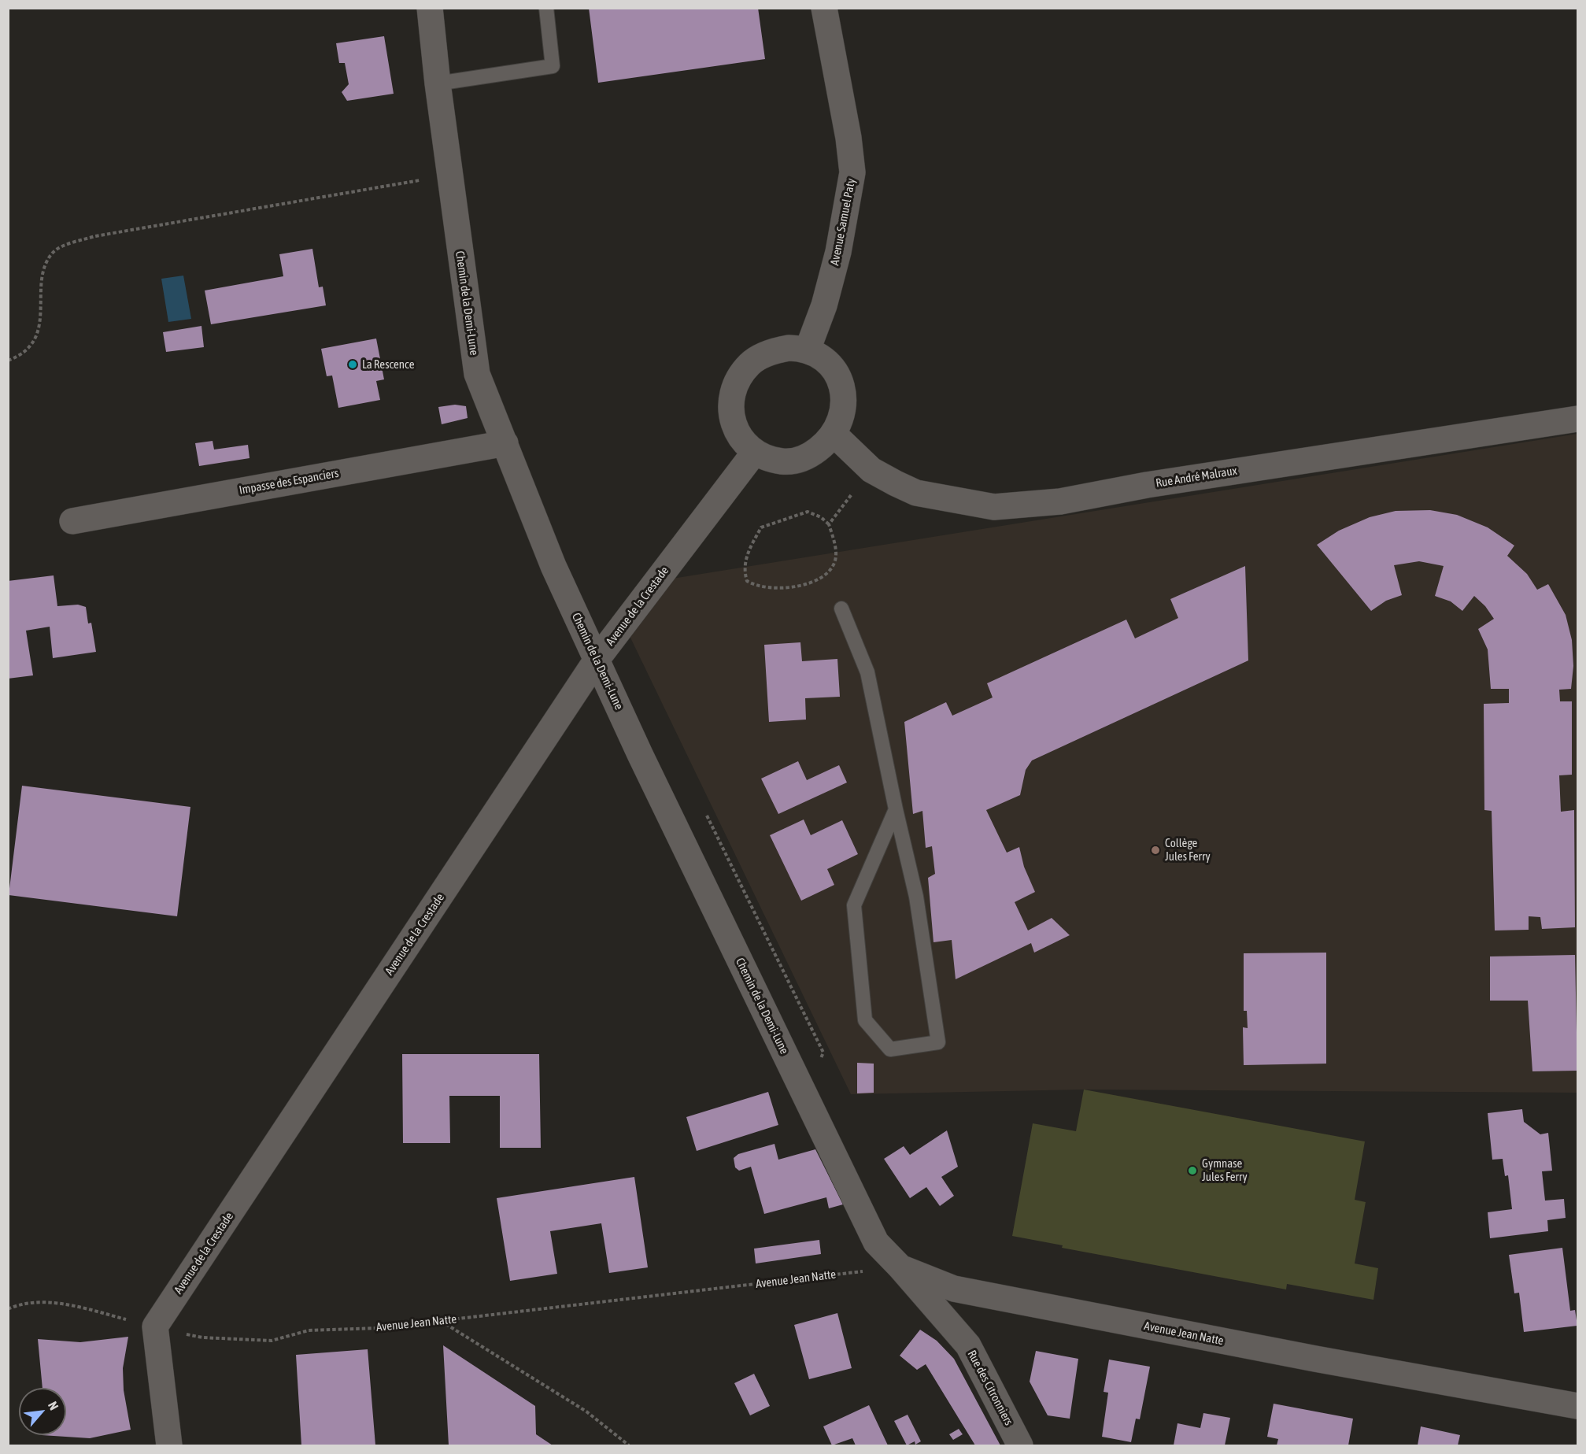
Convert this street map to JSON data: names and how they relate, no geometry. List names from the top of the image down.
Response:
{
  "streets": {
    "street": [
      "Avenue Samuel Paty",
      "Chemin de la Demi-Lune",
      "Rue André Malraux",
      "Impasse des Espanciers",
      "Avenue de la Crestade",
      "Avenue Jean Natte",
      "Rue des Citronniers"
    ]
  },
  "crossings": [
    ["Avenue Samuel Paty", "Rue André Malraux"],
    ["Avenue Samuel Paty", "Avenue de la Crestade"],
    ["Chemin de la Demi-Lune", "Impasse des Espanciers"],
    ["Chemin de la Demi-Lune", "Avenue de la Crestade"],
    ["Chemin de la Demi-Lune", "Avenue Jean Natte"],
    ["Chemin de la Demi-Lune", "Rue des Citronniers"],
    ["Rue André Malraux", "Avenue de la Crestade"],
    ["Avenue de la Crestade", "Avenue Jean Natte"],
    ["Avenue Jean Natte", "Rue des Citronniers"]
  ],
  "places": ["La Rescence", "Collège Jules Ferry", "Gymnase Jules Ferry"],
  "north": "top right"
}
